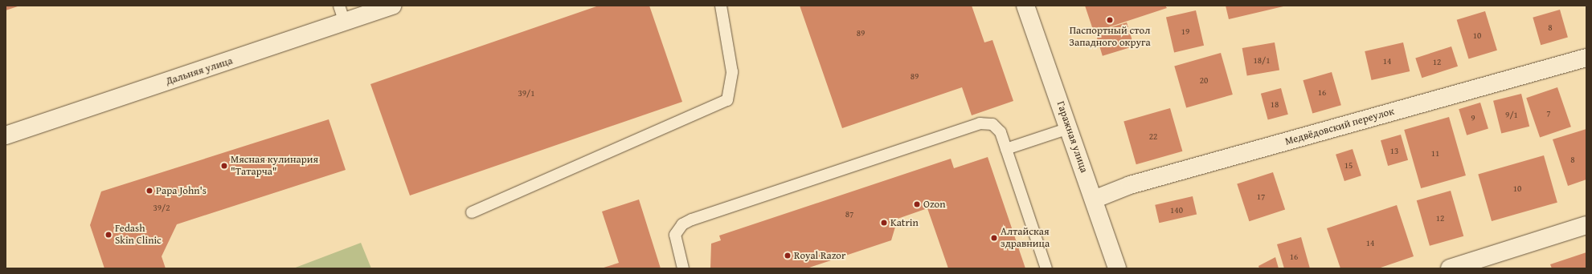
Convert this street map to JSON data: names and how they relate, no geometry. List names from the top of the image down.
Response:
{
  "streets": {
    "street": ["Дальняя улица", "Медвёдовский переулок", "Гаражная улица"]
  },
  "crossings": [
    ["Медвёдовский переулок", "Гаражная улица"]
  ],
  "places": [
    "Паспортный стол Западного округа",
    "Мясная кулинария \"Татарча\"",
    "Papa John's",
    "Ozon",
    "Katrin",
    "Fedash Skin Clinic",
    "Алтайская здравница",
    "Royal Razor"
  ],
  "house_numbers": [
    "8",
    "19",
    "89",
    "10",
    "18/1",
    "14",
    "12",
    "89",
    "20",
    "16",
    "39/1",
    "18",
    "7",
    "9/1",
    "9",
    "22",
    "13",
    "11",
    "8",
    "15",
    "10",
    "17",
    "39/2",
    "140",
    "87",
    "12",
    "14",
    "16"
  ]
}
